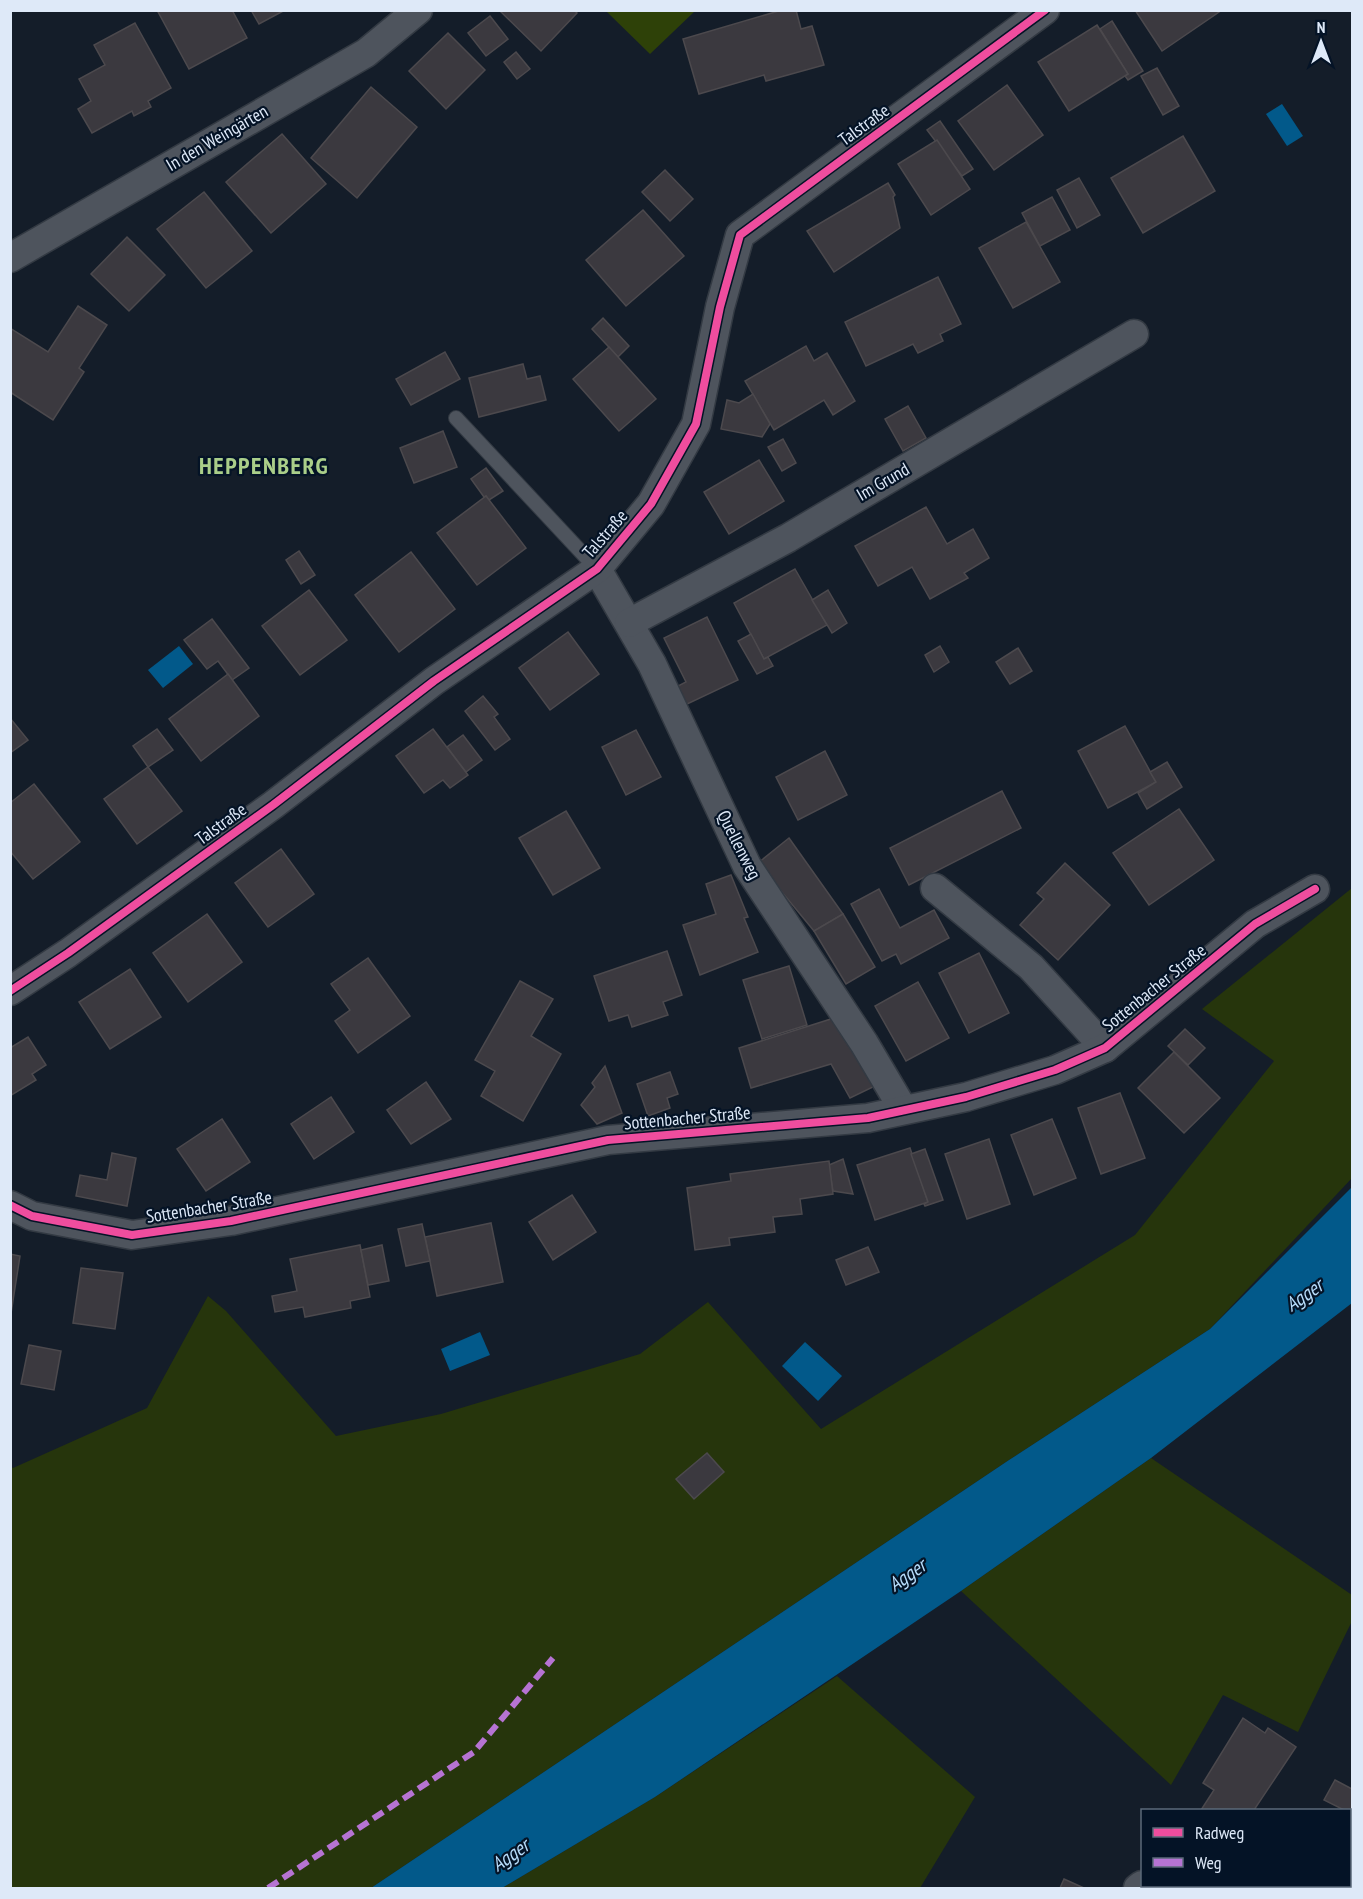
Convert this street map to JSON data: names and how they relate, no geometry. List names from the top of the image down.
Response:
{
  "streets": {
    "street": [
      "Talstraße",
      "In den Weingärten",
      "Im Grund",
      "Quellenweg",
      "Sottenbacher Straße"
    ]
  },
  "crossings": [
    ["Talstraße", "Quellenweg"],
    ["Im Grund", "Quellenweg"],
    ["Quellenweg", "Sottenbacher Straße"]
  ],
  "districts": ["HEPPENBERG"],
  "water": ["Agger"],
  "legend": ["Radweg", "Weg"],
  "north": "top"
}
